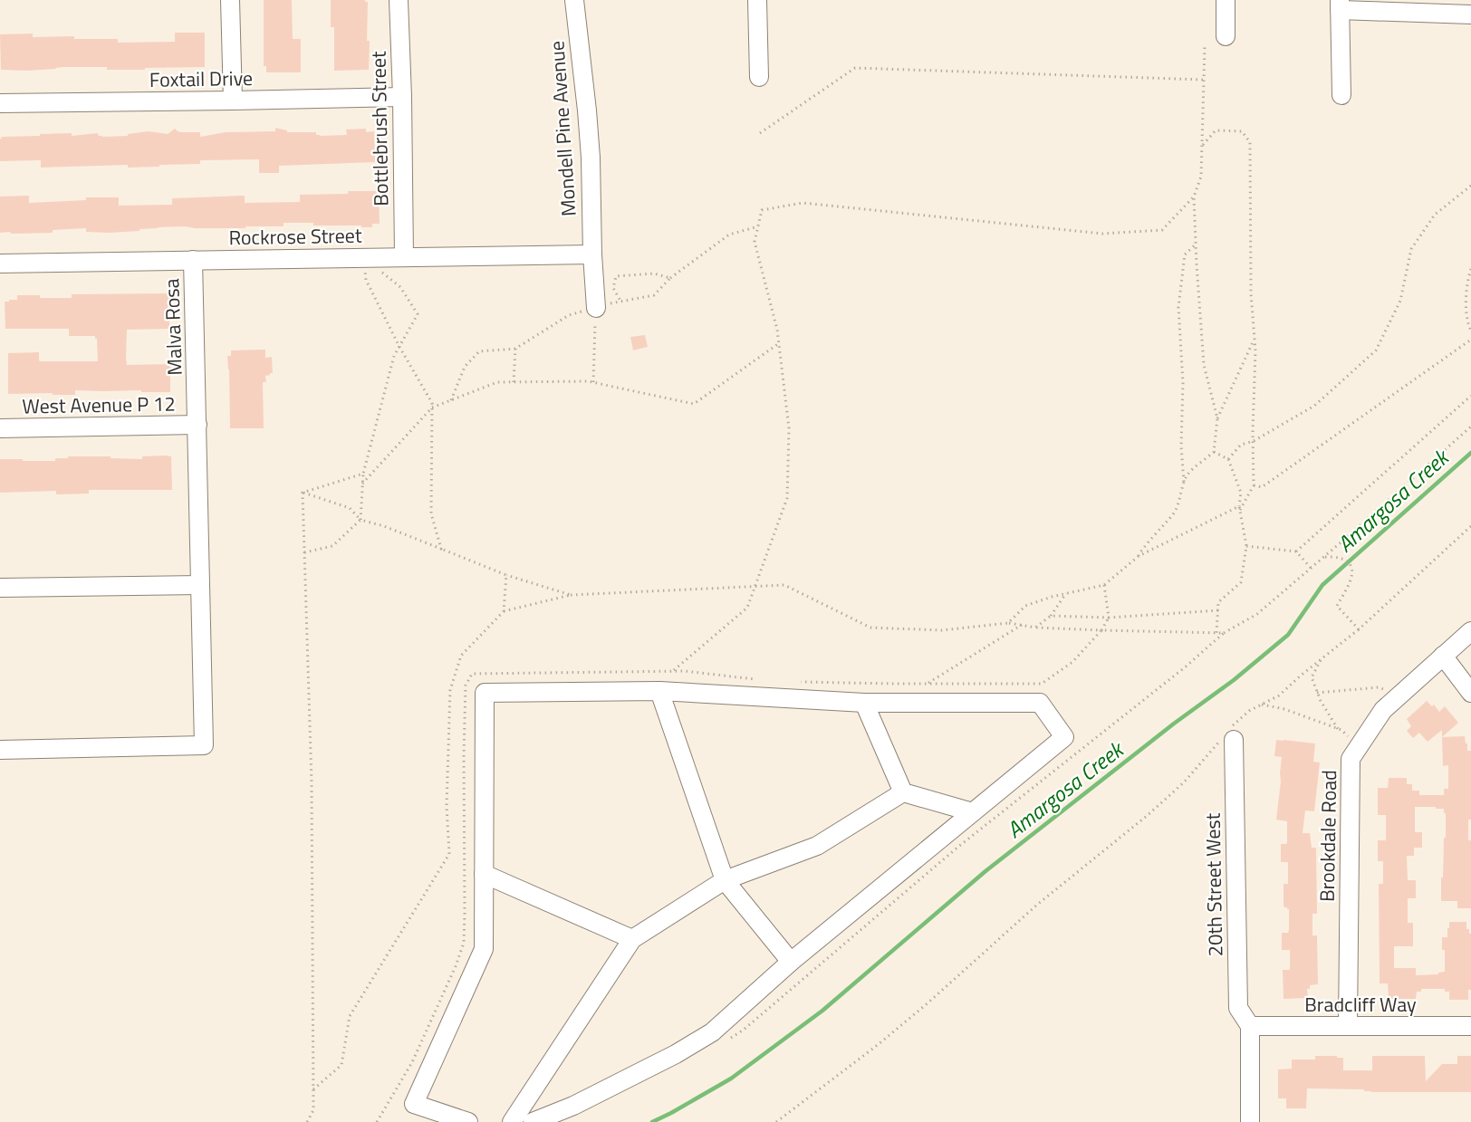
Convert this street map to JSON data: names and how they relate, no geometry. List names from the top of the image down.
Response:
{
  "streets": {
    "street": [
      "Foxtail Drive",
      "Bottlebrush Street",
      "Mondell Pine Avenue",
      "Rockrose Street",
      "Malva Rosa",
      "West Avenue P 12",
      "Brookdale Road",
      "20th Street West",
      "Bradcliff Way"
    ]
  },
  "crossings": [
    ["Foxtail Drive", "Bottlebrush Street"],
    ["Bottlebrush Street", "Rockrose Street"],
    ["Mondell Pine Avenue", "Rockrose Street"],
    ["Rockrose Street", "Malva Rosa"],
    ["Malva Rosa", "West Avenue P 12"],
    ["Brookdale Road", "Bradcliff Way"],
    ["20th Street West", "Bradcliff Way"]
  ],
  "water": ["Amargosa Creek"]
}
